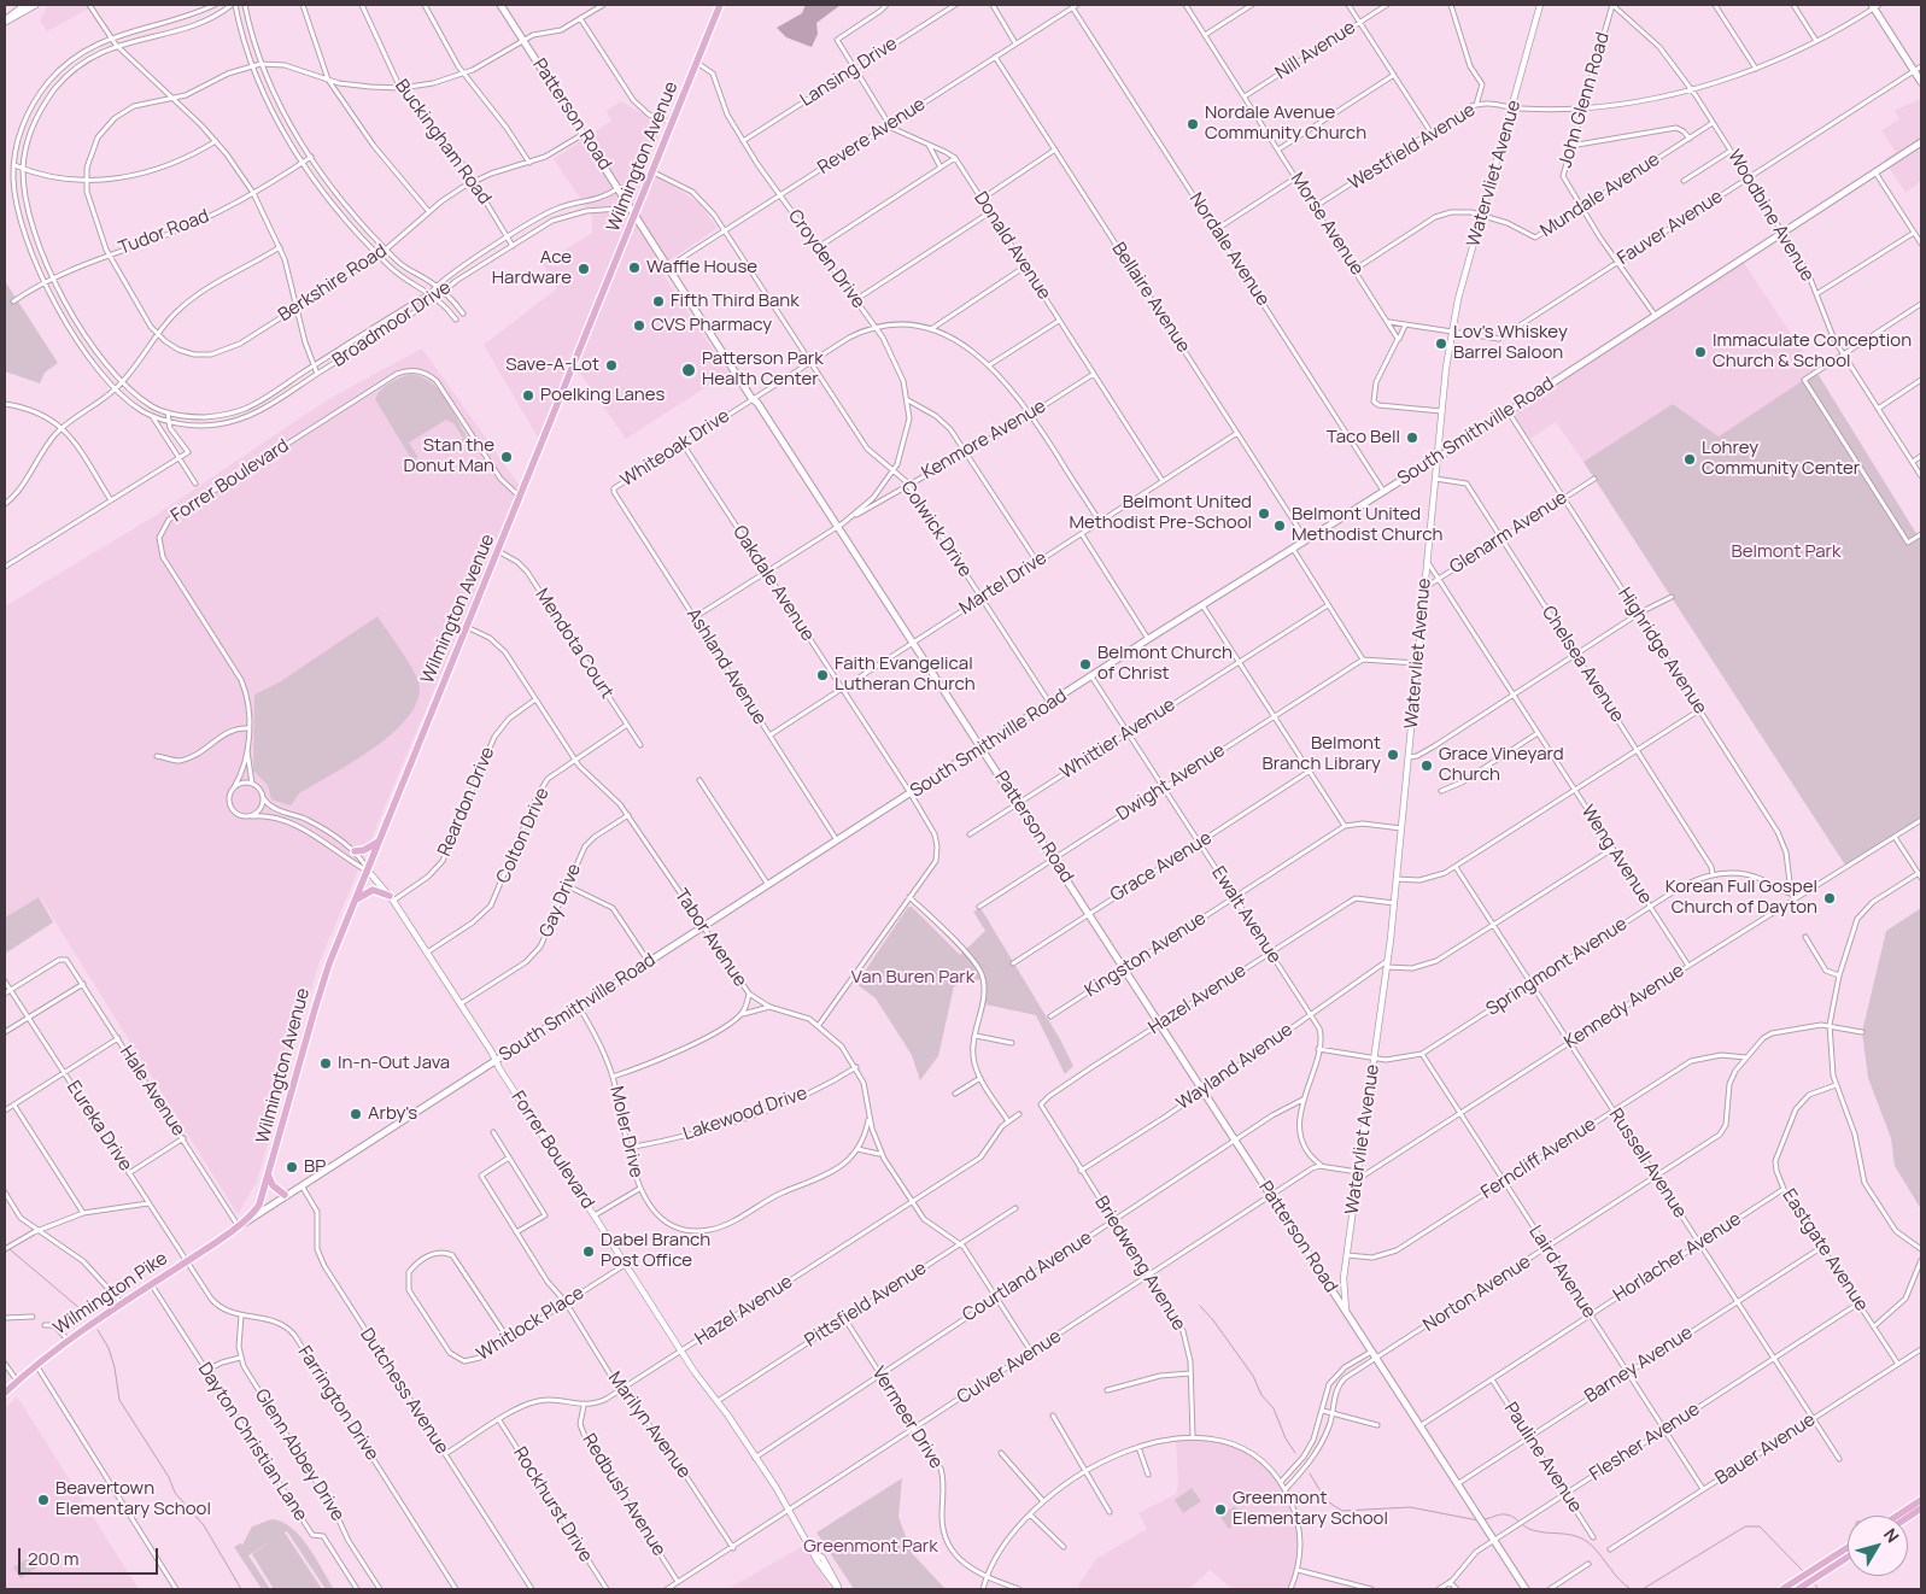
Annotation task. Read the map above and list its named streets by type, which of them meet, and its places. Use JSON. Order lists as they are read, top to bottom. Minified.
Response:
{"streets":{"main road":["Patterson Road","Wilmington Avenue","South Smithville Road","Wilmington Pike"],"street":["Nill Avenue","Lansing Drive","John Glenn Road","Revere Avenue","Buckingham Road","Westfield Avenue","Watervliet Avenue","Mundale Avenue","Woodbine Avenue","Morse Avenue","Fauver Avenue","Tudor Road","Donald Avenue","Nordale Avenue","Croyden Drive","Berkshire Road","Bellaire Avenue","Broadmoor Drive","Kenmore Avenue","Whiteoak Drive","Forrer Boulevard","Colwick Drive","Glenarm Avenue","Oakdale Avenue","Martel Drive","Mendota Court","Highridge Avenue","Chelsea Avenue","Ashland Avenue","Whittier Avenue","Dwight Avenue","Reardon Drive","Colton Drive","Weng Avenue","Grace Avenue","Gay Drive","Ewalt Avenue","Tabor Avenue","Kingston Avenue","Springmont Avenue","Hazel Avenue","Kennedy Avenue","Wayland Avenue","Hale Avenue","Lakewood Drive","Eureka Drive","Moler Drive","Ferncliff Avenue","Russell Avenue","Eastgate Avenue","Horlacher Avenue","Briedweng Avenue","Laird Avenue","Courtland Avenue","Norton Avenue","Pittsfield Avenue","Whitlock Place","Barney Avenue","Culver Avenue","Dutchess Avenue","Farrington Drive","Vermeer Drive","Marilyn Avenue","Dayton Christian Lane","Flesher Avenue","Bauer Avenue","Glenn Abbey Drive","Pauline Avenue","Redbush Avenue","Rockhurst Drive"]},"crossings":[["Nill Avenue","Morse Avenue"],["Lansing Drive","Croyden Drive"],["John Glenn Road","Westfield Avenue"],["John Glenn Road","Mundale Avenue"],["John Glenn Road","Woodbine Avenue"],["John Glenn Road","Fauver Avenue"],["John Glenn Road","South Smithville Road"],["Patterson Road","Revere Avenue"],["Patterson Road","Wilmington Avenue"],["Patterson Road","Watervliet Avenue"],["Patterson Road","Berkshire Road"],["Patterson Road","Broadmoor Drive"],["Patterson Road","South Smithville Road"],["Patterson Road","Kenmore Avenue"],["Patterson Road","Whiteoak Drive"],["Patterson Road","Martel Drive"],["Patterson Road","Whittier Avenue"],["Patterson Road","Dwight Avenue"],["Patterson Road","Grace Avenue"],["Patterson Road","Kingston Avenue"],["Patterson Road","Hazel Avenue"],["Patterson Road","Wayland Avenue"],["Patterson Road","Horlacher Avenue"],["Patterson Road","Courtland Avenue"],["Patterson Road","Norton Avenue"],["Patterson Road","Barney Avenue"],["Patterson Road","Culver Avenue"],["Patterson Road","Flesher Avenue"],["Revere Avenue","Nordale Avenue"],["Revere Avenue","Croyden Drive"],["Revere Avenue","Bellaire Avenue"],["Revere Avenue","Colwick Drive"],["Buckingham Road","Berkshire Road"],["Buckingham Road","Broadmoor Drive"],["Westfield Avenue","Watervliet Avenue"],["Westfield Avenue","Woodbine Avenue"],["Westfield Avenue","Morse Avenue"],["Wilmington Avenue","Croyden Drive"],["Wilmington Avenue","South Smithville Road"],["Wilmington Avenue","Forrer Boulevard"],["Wilmington Avenue","Colwick Drive"],["Wilmington Avenue","Mendota Court"],["Wilmington Avenue","Tabor Avenue"],["Wilmington Avenue","Hale Avenue"],["Wilmington Avenue","Wilmington Pike"],["Watervliet Avenue","Mundale Avenue"],["Watervliet Avenue","Fauver Avenue"],["Watervliet Avenue","South Smithville Road"],["Watervliet Avenue","Glenarm Avenue"],["Watervliet Avenue","Chelsea Avenue"],["Watervliet Avenue","Weng Avenue"],["Watervliet Avenue","Springmont Avenue"],["Watervliet Avenue","Hazel Avenue"],["Watervliet Avenue","Kennedy Avenue"],["Watervliet Avenue","Wayland Avenue"],["Watervliet Avenue","Ferncliff Avenue"],["Mundale Avenue","Woodbine Avenue"],["Mundale Avenue","Morse Avenue"],["Woodbine Avenue","Fauver Avenue"],["Woodbine Avenue","South Smithville Road"],["Tudor Road","Berkshire Road"],["Donald Avenue","Kenmore Avenue"],["Donald Avenue","Martel Drive"],["Nordale Avenue","South Smithville Road"],["Croyden Drive","Kenmore Avenue"],["Croyden Drive","Whiteoak Drive"],["Croyden Drive","Colwick Drive"],["Bellaire Avenue","South Smithville Road"],["Bellaire Avenue","Martel Drive"],["South Smithville Road","Forrer Boulevard"],["South Smithville Road","Colwick Drive"],["South Smithville Road","Oakdale Avenue"],["South Smithville Road","Highridge Avenue"],["South Smithville Road","Ashland Avenue"],["South Smithville Road","Ewalt Avenue"],["South Smithville Road","Tabor Avenue"],["South Smithville Road","Hale Avenue"],["South Smithville Road","Moler Drive"],["South Smithville Road","Wilmington Pike"],["South Smithville Road","Dutchess Avenue"],["Kenmore Avenue","Colwick Drive"],["Kenmore Avenue","Oakdale Avenue"],["Kenmore Avenue","Ashland Avenue"],["Whiteoak Drive","Colwick Drive"],["Whiteoak Drive","Oakdale Avenue"],["Whiteoak Drive","Ashland Avenue"],["Forrer Boulevard","Reardon Drive"],["Forrer Boulevard","Colton Drive"],["Forrer Boulevard","Gay Drive"],["Forrer Boulevard","Hazel Avenue"],["Forrer Boulevard","Courtland Avenue"],["Forrer Boulevard","Pittsfield Avenue"],["Forrer Boulevard","Whitlock Place"],["Forrer Boulevard","Culver Avenue"],["Colwick Drive","Martel Drive"],["Glenarm Avenue","Highridge Avenue"],["Glenarm Avenue","Chelsea Avenue"],["Glenarm Avenue","Weng Avenue"],["Oakdale Avenue","Martel Drive"],["Oakdale Avenue","Tabor Avenue"],["Martel Drive","Ashland Avenue"],["Mendota Court","Colton Drive"],["Highridge Avenue","Springmont Avenue"],["Highridge Avenue","Kennedy Avenue"],["Chelsea Avenue","Springmont Avenue"],["Whittier Avenue","Ewalt Avenue"],["Dwight Avenue","Ewalt Avenue"],["Reardon Drive","Tabor Avenue"],["Colton Drive","Tabor Avenue"],["Weng Avenue","Springmont Avenue"],["Weng Avenue","Kennedy Avenue"],["Grace Avenue","Ewalt Avenue"],["Gay Drive","Tabor Avenue"],["Ewalt Avenue","Kingston Avenue"],["Ewalt Avenue","Springmont Avenue"],["Ewalt Avenue","Hazel Avenue"],["Ewalt Avenue","Wayland Avenue"],["Ewalt Avenue","Courtland Avenue"],["Ewalt Avenue","Culver Avenue"],["Tabor Avenue","Hazel Avenue"],["Tabor Avenue","Lakewood Drive"],["Tabor Avenue","Courtland Avenue"],["Tabor Avenue","Pittsfield Avenue"],["Tabor Avenue","Culver Avenue"],["Springmont Avenue","Russell Avenue"],["Springmont Avenue","Laird Avenue"],["Hazel Avenue","Briedweng Avenue"],["Hazel Avenue","Marilyn Avenue"],["Hazel Avenue","Redbush Avenue"],["Kennedy Avenue","Russell Avenue"],["Kennedy Avenue","Laird Avenue"],["Wayland Avenue","Briedweng Avenue"],["Hale Avenue","Eureka Drive"],["Hale Avenue","Wilmington Pike"],["Lakewood Drive","Moler Drive"],["Eureka Drive","Wilmington Pike"],["Eureka Drive","Farrington Drive"],["Ferncliff Avenue","Russell Avenue"],["Ferncliff Avenue","Laird Avenue"],["Ferncliff Avenue","Norton Avenue"],["Russell Avenue","Horlacher Avenue"],["Russell Avenue","Norton Avenue"],["Russell Avenue","Barney Avenue"],["Russell Avenue","Flesher Avenue"],["Russell Avenue","Bauer Avenue"],["Eastgate Avenue","Horlacher Avenue"],["Eastgate Avenue","Barney Avenue"],["Eastgate Avenue","Flesher Avenue"],["Eastgate Avenue","Bauer Avenue"],["Horlacher Avenue","Laird Avenue"],["Horlacher Avenue","Pauline Avenue"],["Briedweng Avenue","Courtland Avenue"],["Briedweng Avenue","Culver Avenue"],["Laird Avenue","Norton Avenue"],["Laird Avenue","Barney Avenue"],["Laird Avenue","Flesher Avenue"],["Laird Avenue","Bauer Avenue"],["Courtland Avenue","Vermeer Drive"],["Wilmington Pike","Farrington Drive"],["Wilmington Pike","Dayton Christian Lane"],["Pittsfield Avenue","Vermeer Drive"],["Whitlock Place","Marilyn Avenue"],["Barney Avenue","Pauline Avenue"],["Culver Avenue","Vermeer Drive"],["Culver Avenue","Marilyn Avenue"],["Culver Avenue","Redbush Avenue"],["Flesher Avenue","Pauline Avenue"]],"parks":["Belmont Park","Van Buren Park","Greenmont Park"],"places":["Nordale Avenue Community Church","Waffle House","Ace Hardware","Fifth Third Bank","CVS Pharmacy","Lov's Whiskey Barrel Saloon","Immaculate Conception Church & School","Save-A-Lot","Patterson Park Health Center","Poelking Lanes","Taco Bell","Stan the Donut Man","Lohrey Community Center","Belmont United Methodist Pre-School","Belmont United Methodist Church","Belmont Church of Christ","Faith Evangelical Lutheran Church","Belmont Branch Library","Grace Vineyard Church","Korean Full Gospel Church of Dayton","In-n-Out Java","Arby's","BP","Dabel Branch Post Office","Beavertown Elementary School","Greenmont Elementary School"],"scale_bar":"200 m","north":"top right"}
